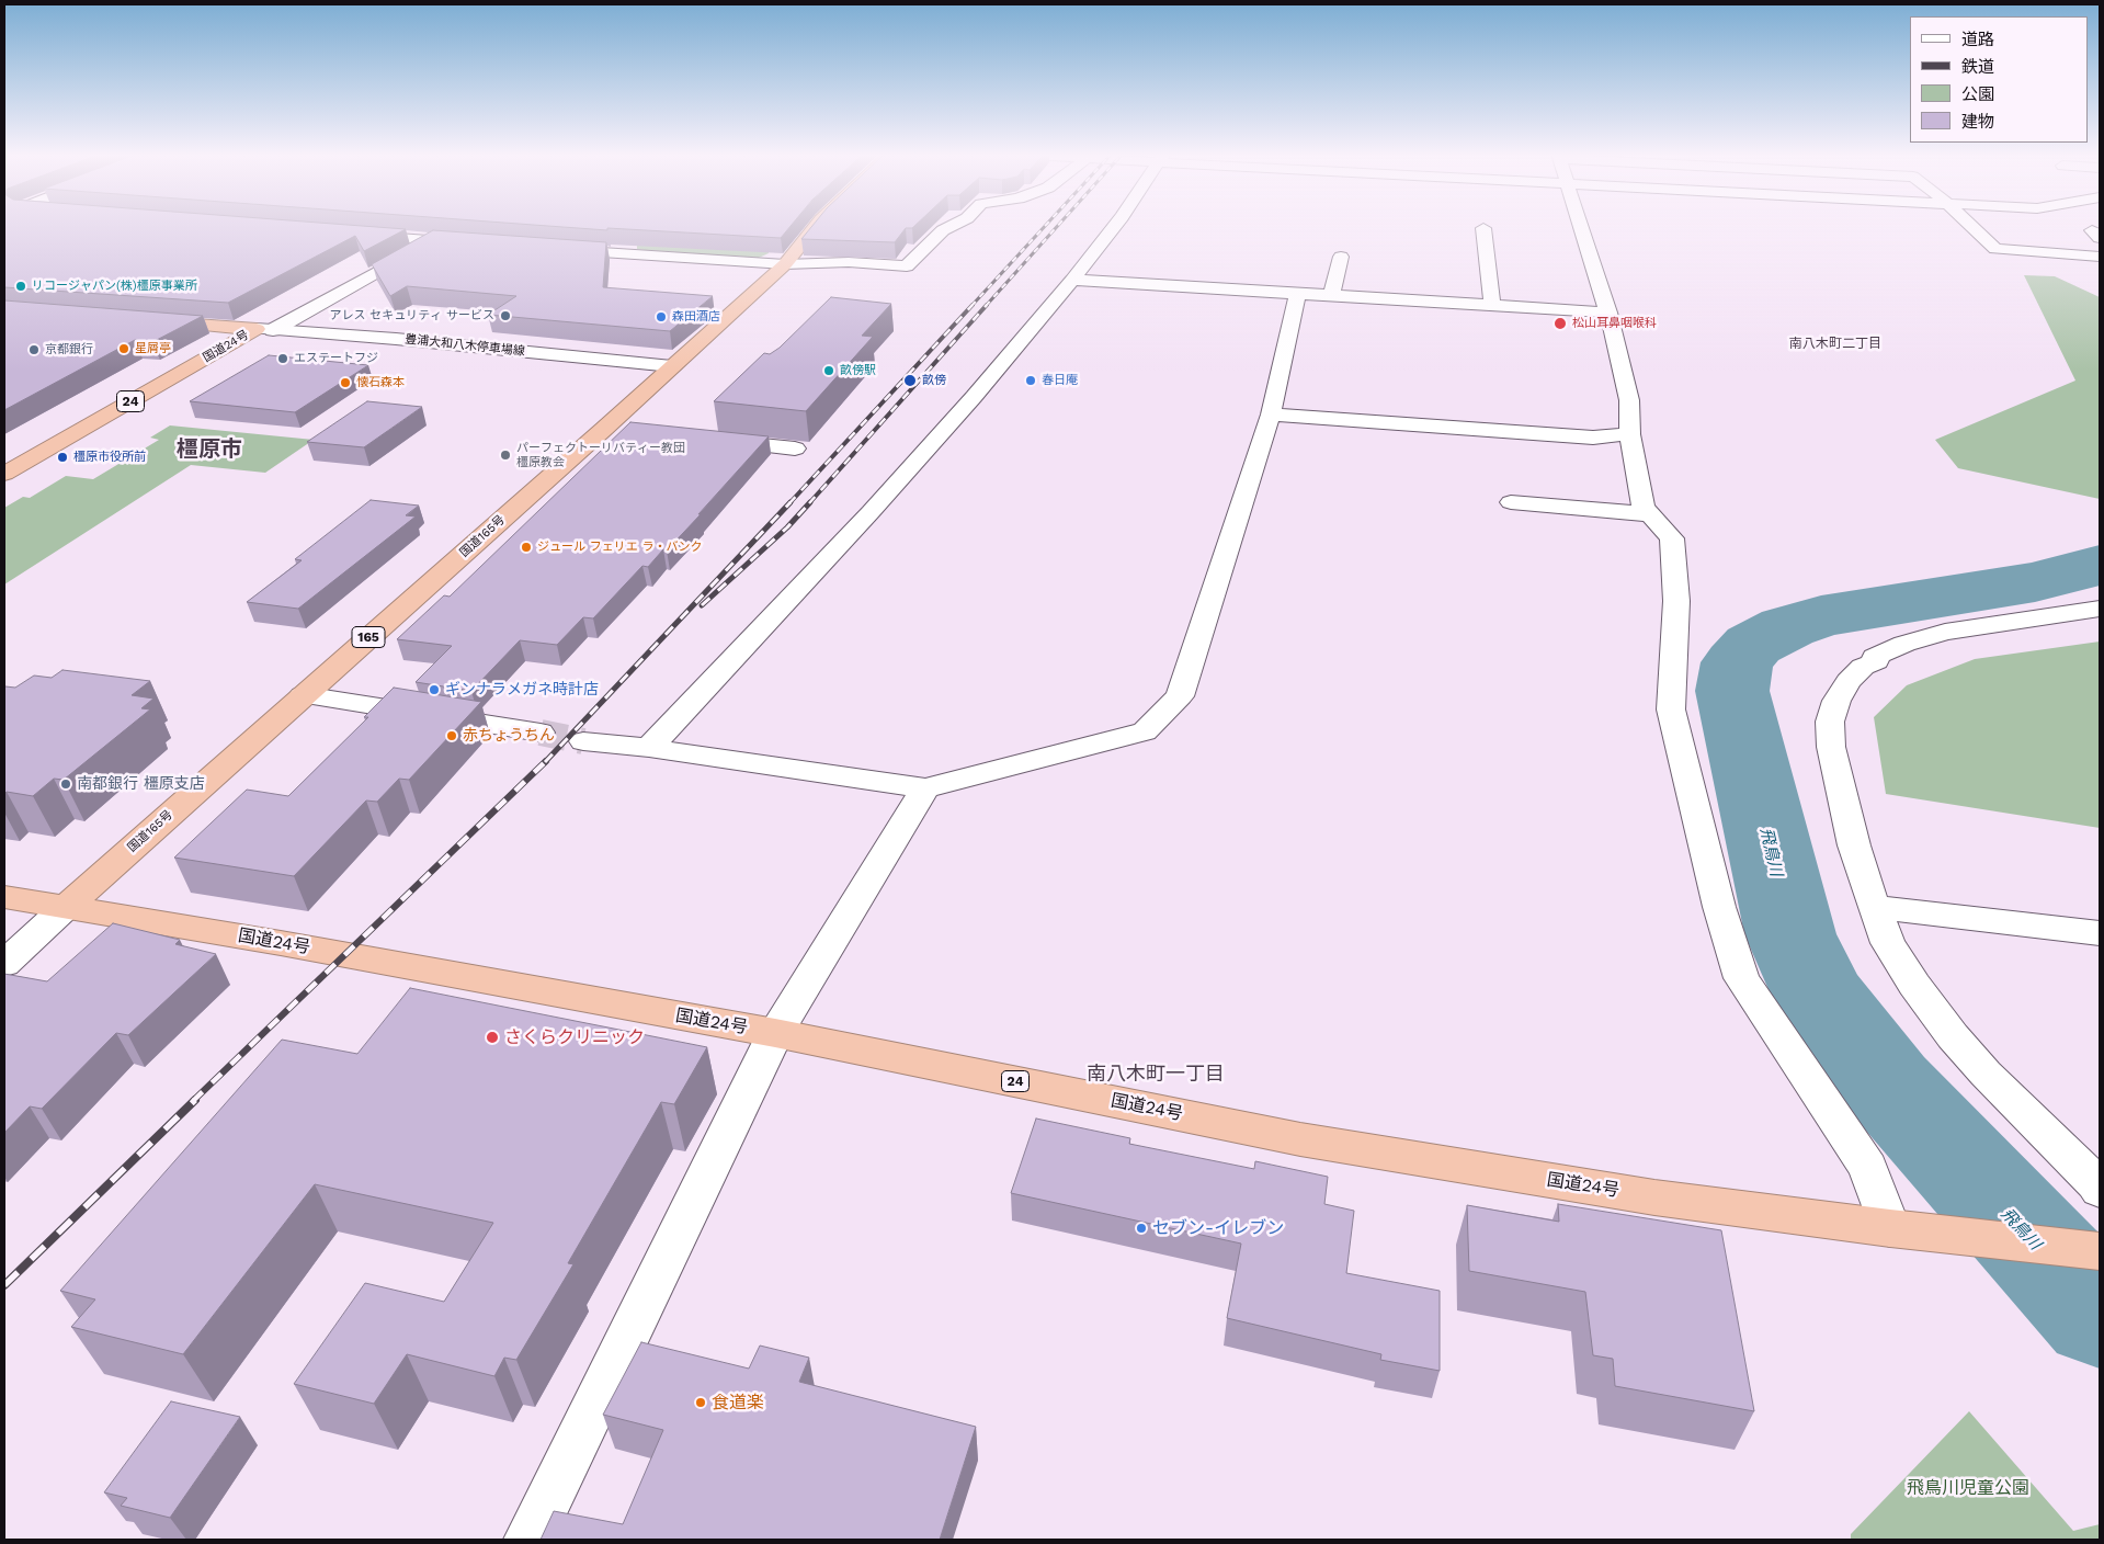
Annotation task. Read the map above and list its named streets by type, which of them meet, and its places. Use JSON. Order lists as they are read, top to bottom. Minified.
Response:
{"streets":{"highway":["国道24号","24","国道165号","165"],"street":["豊浦大和八木停車場線"]},"crossings":[["豊浦大和八木停車場線","国道24号"],["豊浦大和八木停車場線","国道165号"],["国道24号","国道165号"]],"districts":["南八木町二丁目","橿原市","南八木町一丁目"],"water":["飛鳥川"],"parks":["飛鳥川児童公園"],"places":["リコージャパン(株)橿原事業所","アレス セキュリティ サービス","森田酒店","松山耳鼻咽喉科","星屑亭","京都銀行","エステートフジ","畝傍駅","畝傍","春日庵","懐石森本","パーフェクトーリバティー教団 橿原教会","橿原市役所前","ジュール フェリエ ラ・バンク","ギンナラメガネ時計店","赤ちょうちん","南都銀行 橿原支店","さくらクリニック","セブン-イレブン","食道楽"],"legend":["道路","鉄道","公園","建物"]}
